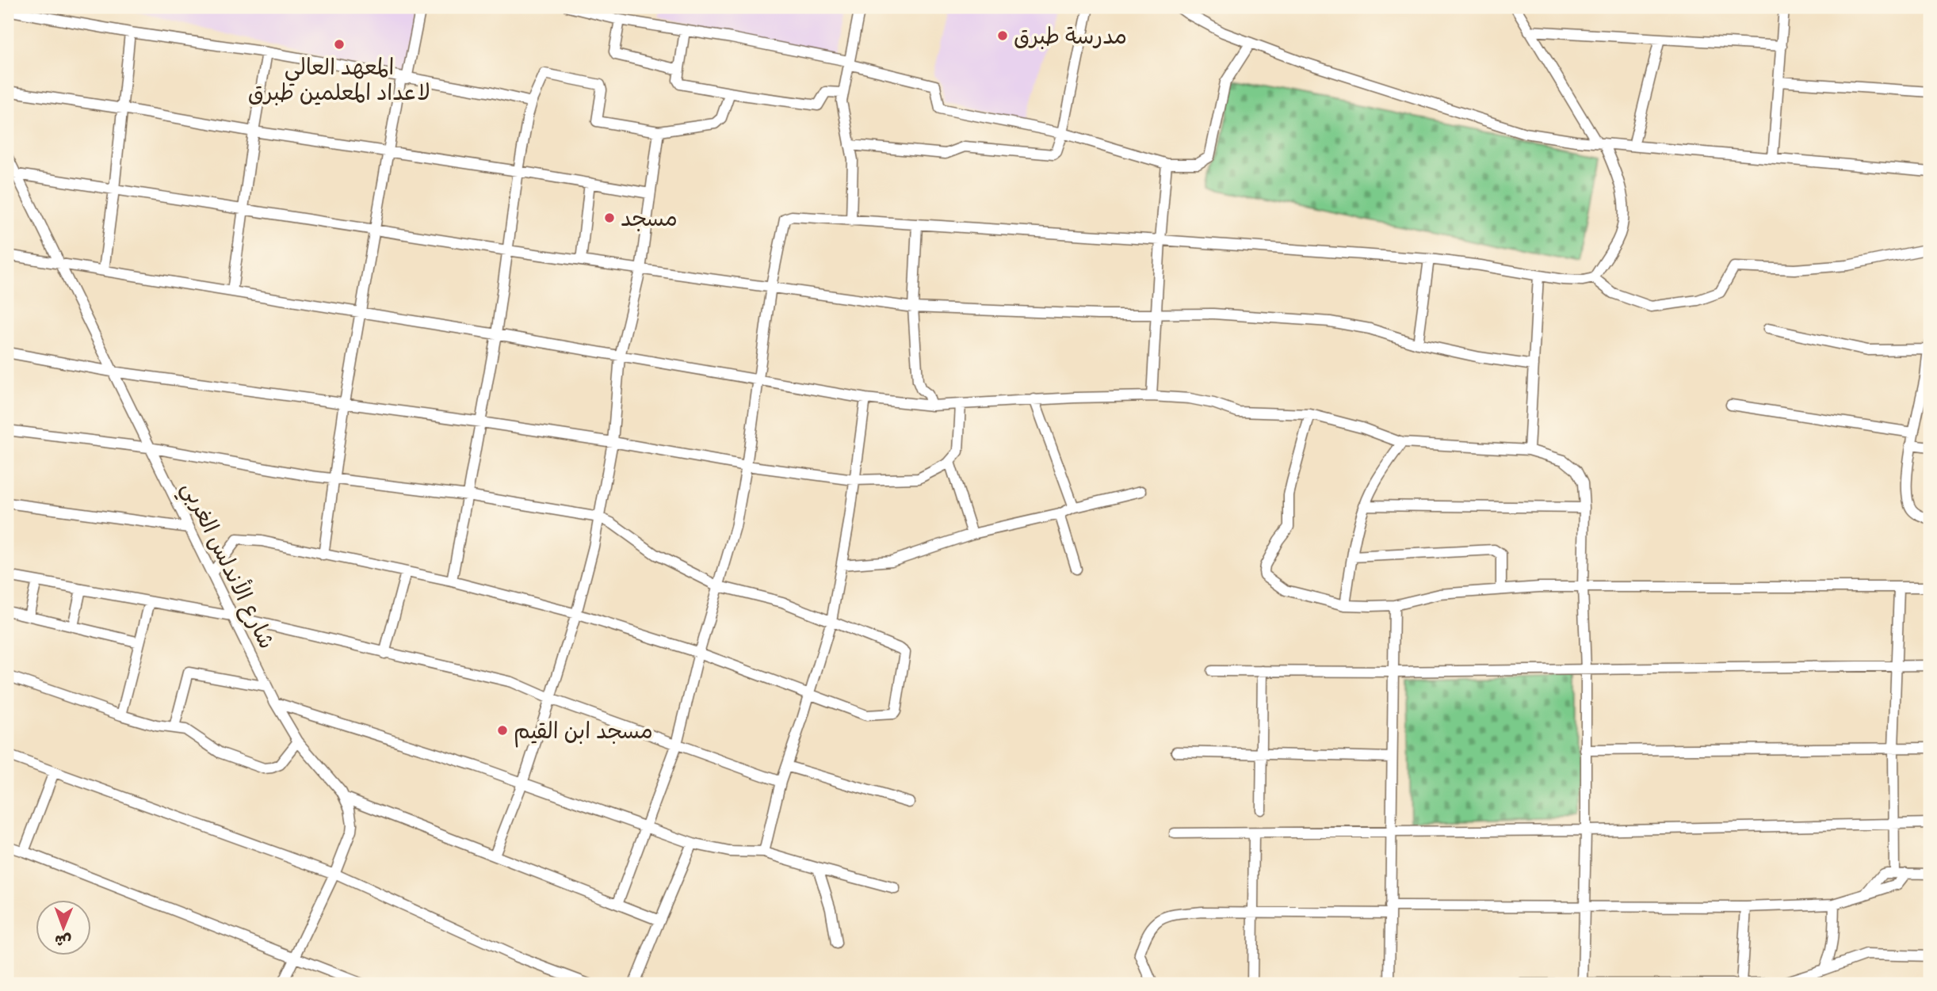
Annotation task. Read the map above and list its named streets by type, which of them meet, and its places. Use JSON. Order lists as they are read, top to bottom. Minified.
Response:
{"streets":{"street":["شارع الأندلس الغربي"]},"places":["مدرسة طبرق","المعهد العالي لاعداد المعلمين طبرق","مسجد","مسجد ابن القيم"],"north":"bottom"}
